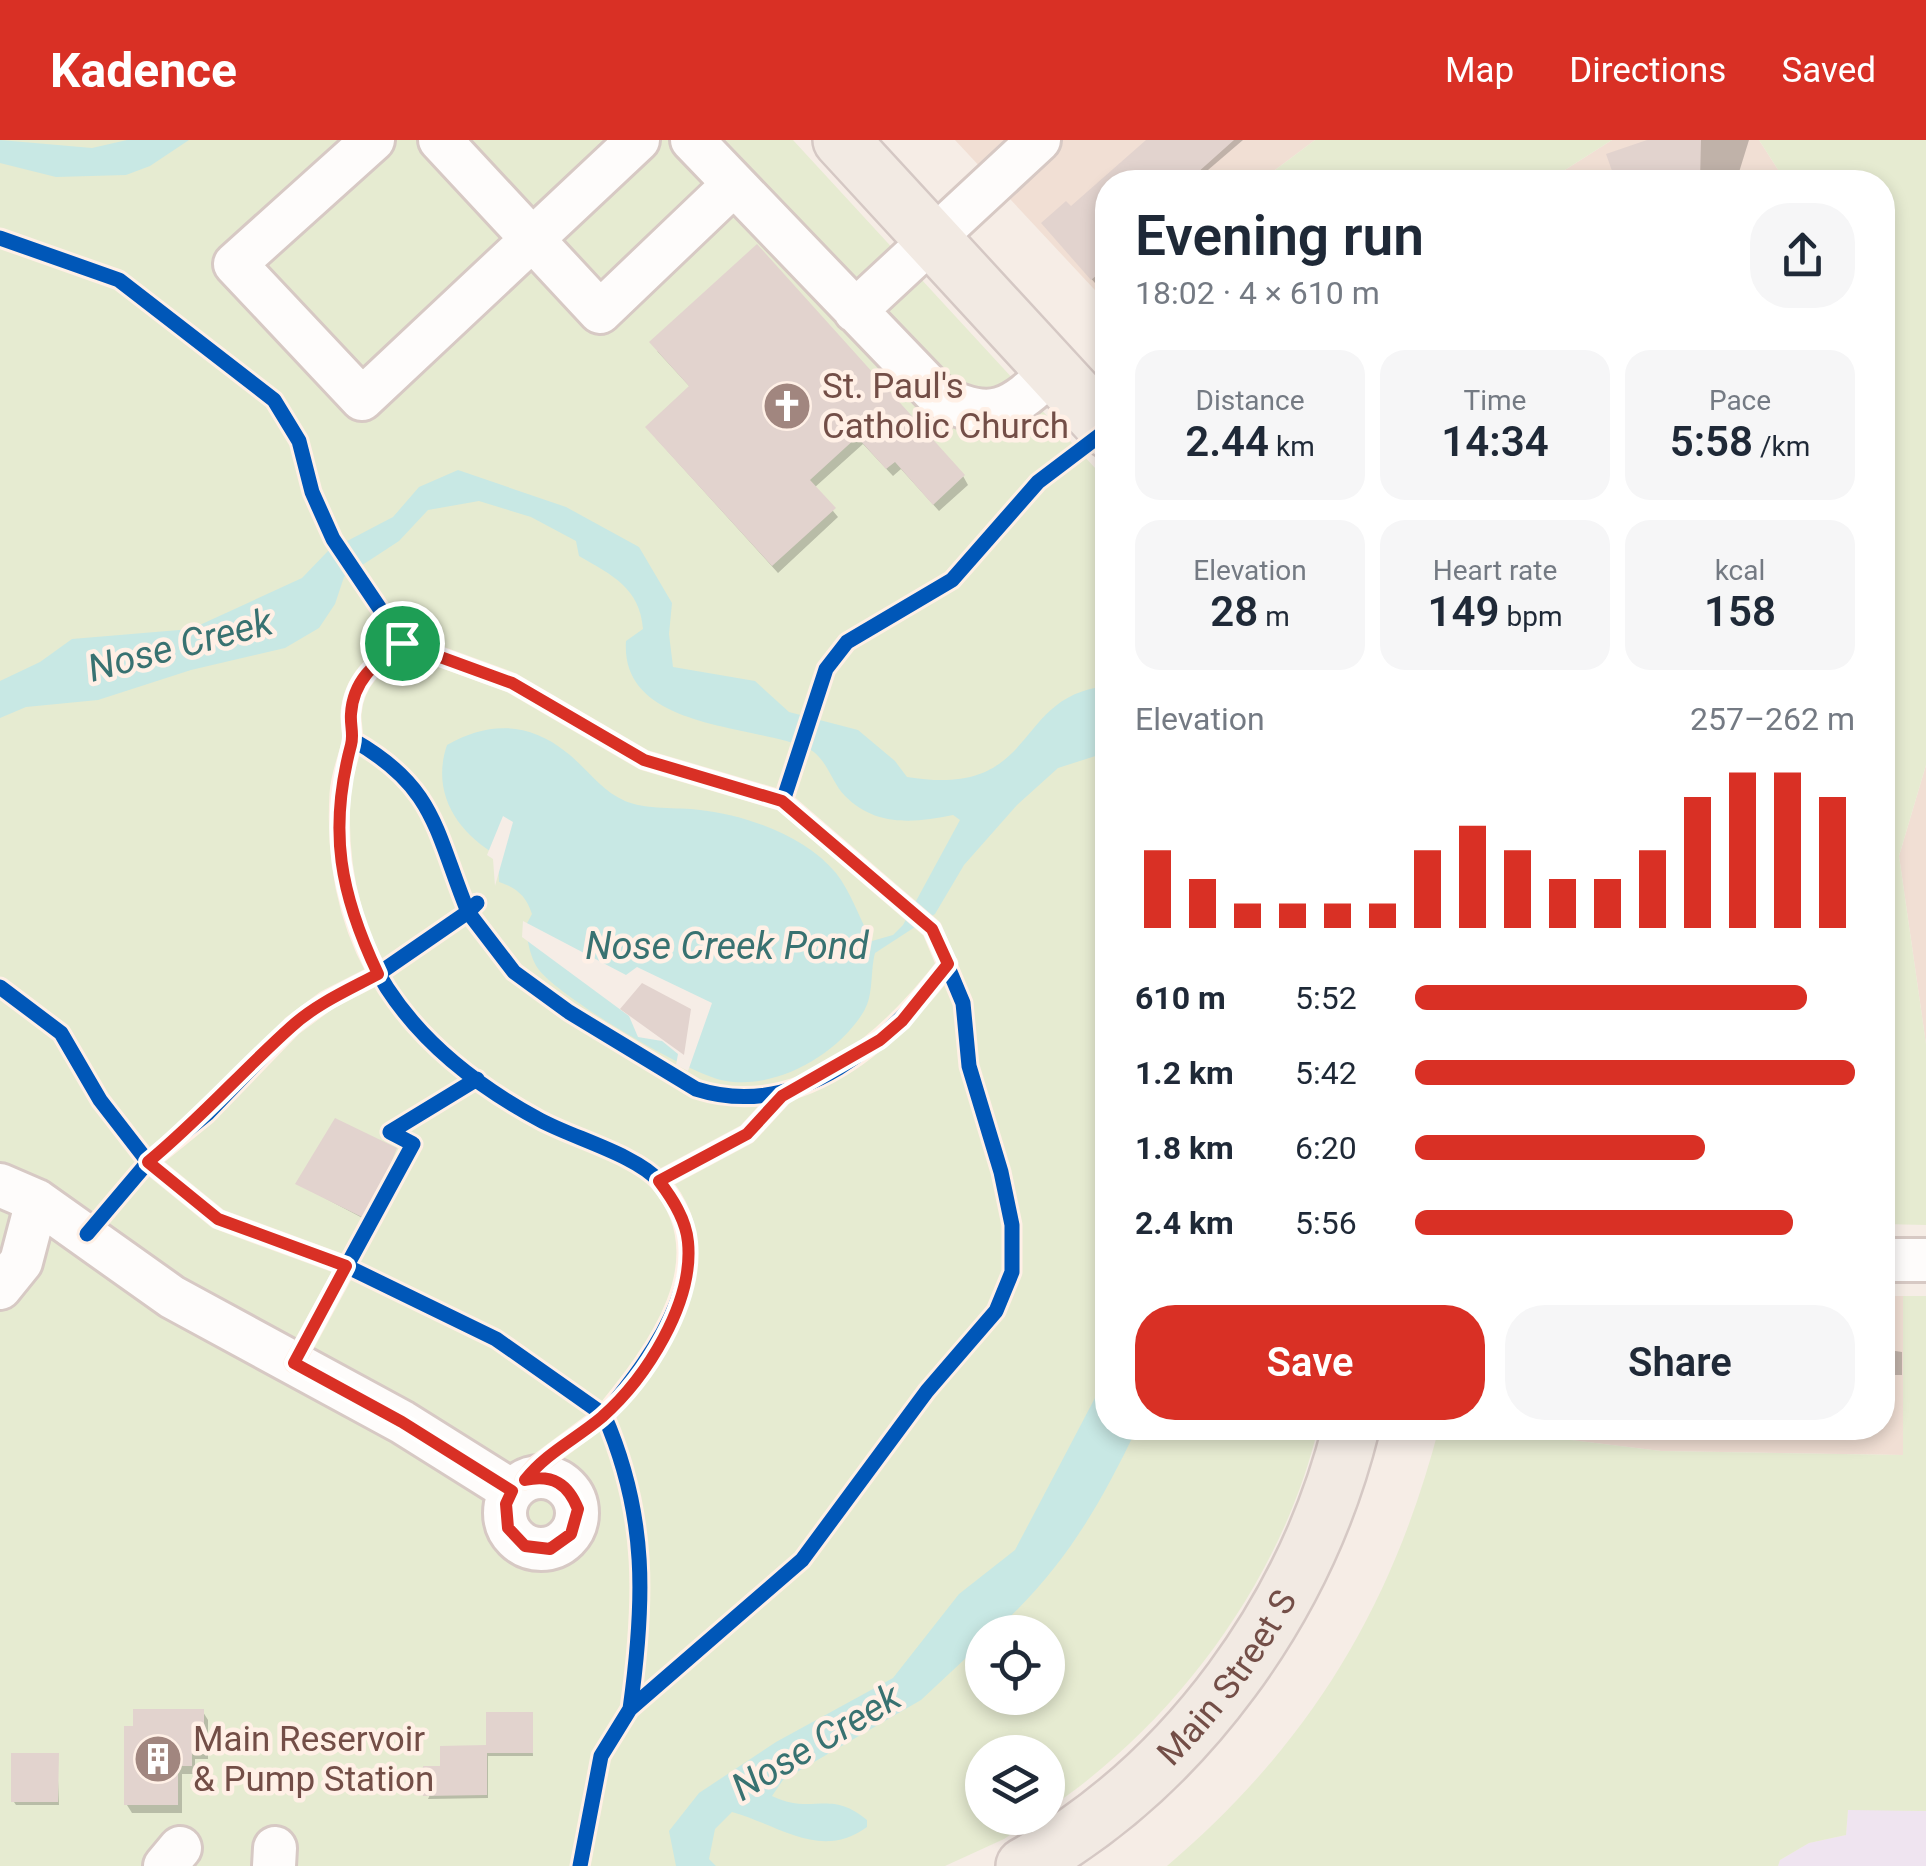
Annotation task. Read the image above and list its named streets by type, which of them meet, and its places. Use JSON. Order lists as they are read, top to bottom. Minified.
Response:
{"streets":{"main road":["Main Street S"]},"water":["Nose Creek","Nose Creek Pond"],"places":{"church":["St. Paul's Catholic Church"],"building":["Main Reservoir & Pump Station"]},"page":{"header":"Kadence","nav":["Map","Directions","Saved"],"heading":["Evening run","18:02 · 4 × 610 m"],"stats":[["Distance","2.44 km"],["Time","14:34"],["Pace","5:58 /km"],["Elevation","28 m"],["Heart rate","149 bpm"],["kcal","158"]],"chart":["Elevation","257–262 m"],"list":[{"name":"610 m","note":"5:52"},{"name":"1.2 km","note":"5:42"},{"name":"1.8 km","note":"6:20"},{"name":"2.4 km","note":"5:56"}],"buttons":["Save","Share"]}}
